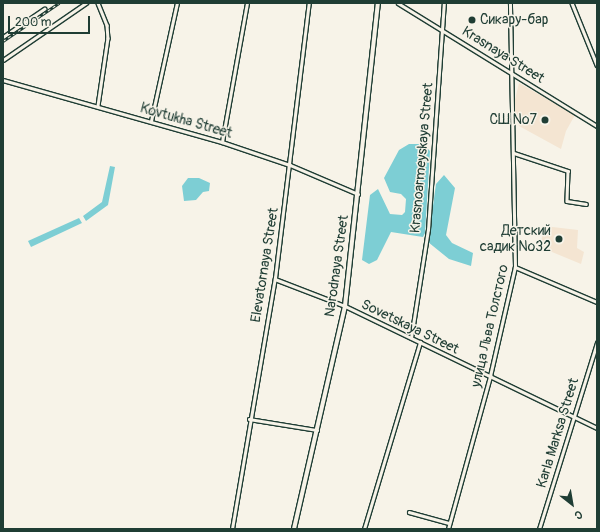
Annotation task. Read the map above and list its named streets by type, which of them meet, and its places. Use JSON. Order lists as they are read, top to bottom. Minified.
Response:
{"streets":{"main road":["Narodnaya Street"],"street":["Krasnaya Street","Kovtukha Street","Krasnoarmeyskaya Street","Elevatornaya Street","улица Льва Толстого","Sovetskaya Street","Karla Marksa Street"]},"crossings":[["Krasnaya Street","Krasnoarmeyskaya Street"],["Krasnaya Street","улица Льва Толстого"],["Kovtukha Street","Elevatornaya Street"],["Kovtukha Street","Narodnaya Street"],["Krasnoarmeyskaya Street","Sovetskaya Street"],["Elevatornaya Street","Sovetskaya Street"],["Narodnaya Street","Sovetskaya Street"],["улица Льва Толстого","Sovetskaya Street"],["Sovetskaya Street","Karla Marksa Street"]],"places":["Сикару-бар","СШ №7","Детский садик №32"],"scale_bar":"200 m","north":"bottom right"}
